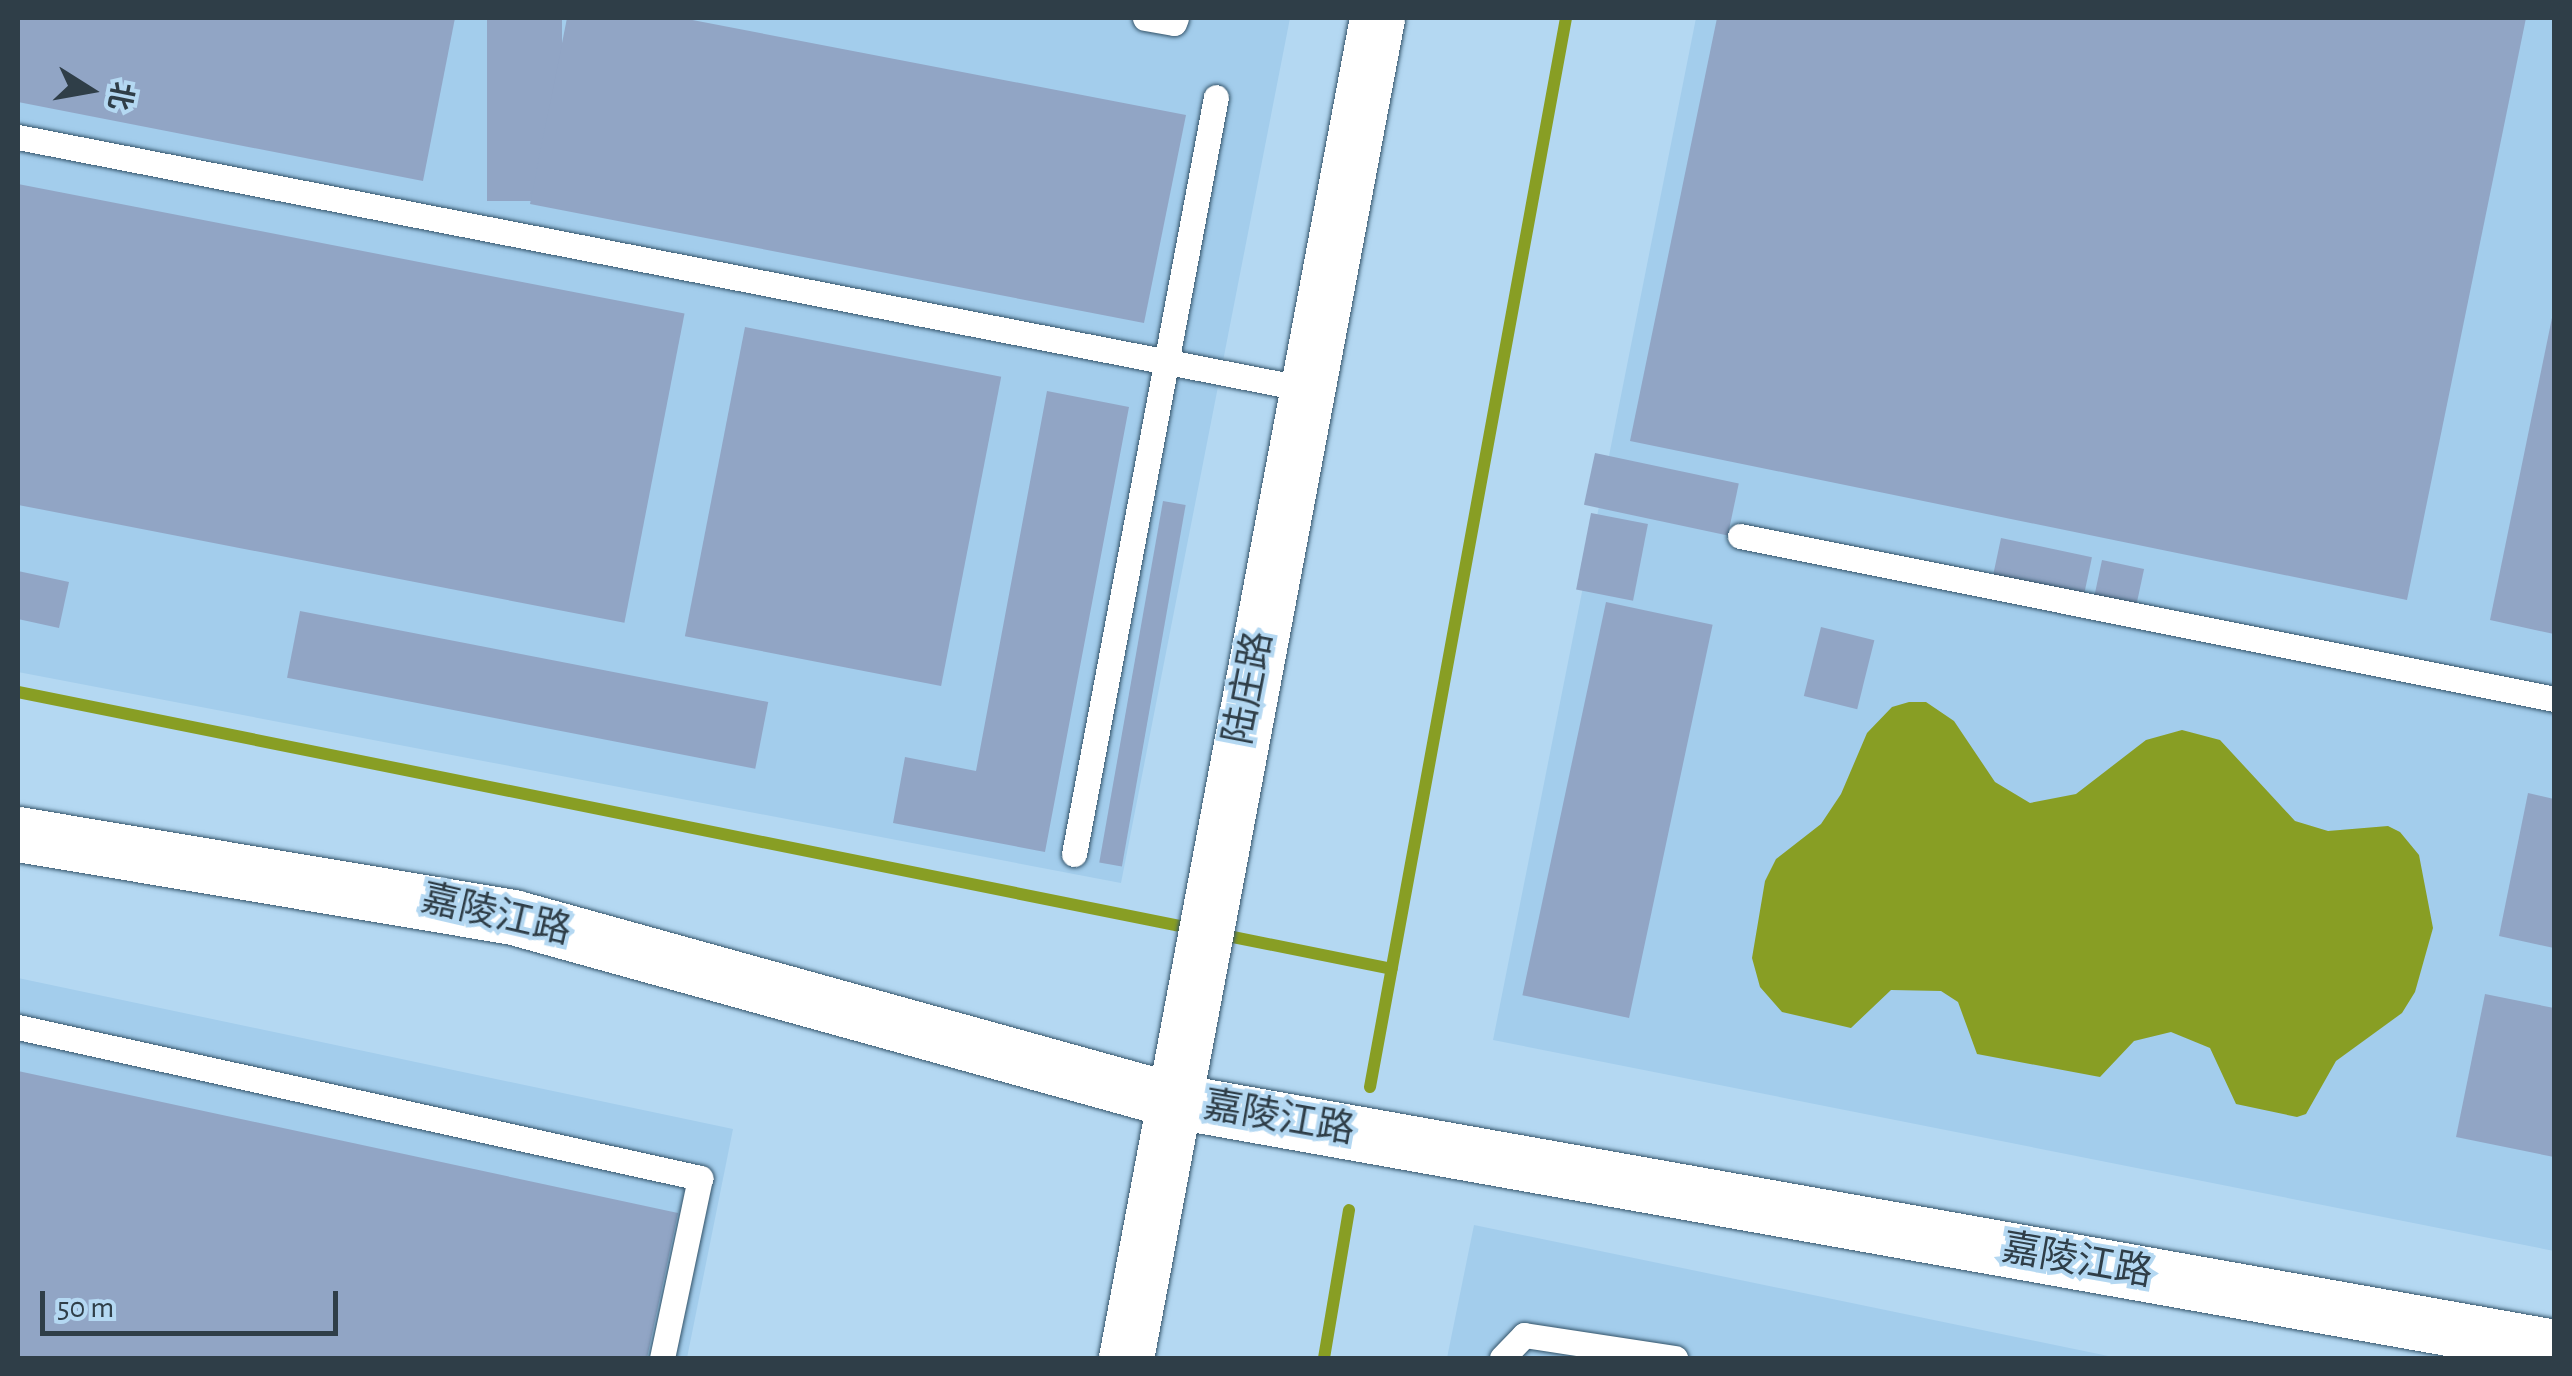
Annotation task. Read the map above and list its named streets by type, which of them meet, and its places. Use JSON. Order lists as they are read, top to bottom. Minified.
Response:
{"streets":{"street":["陆庄路","嘉陵江路"]},"crossings":[["陆庄路","嘉陵江路"]],"scale_bar":"50 m","north":"right"}
